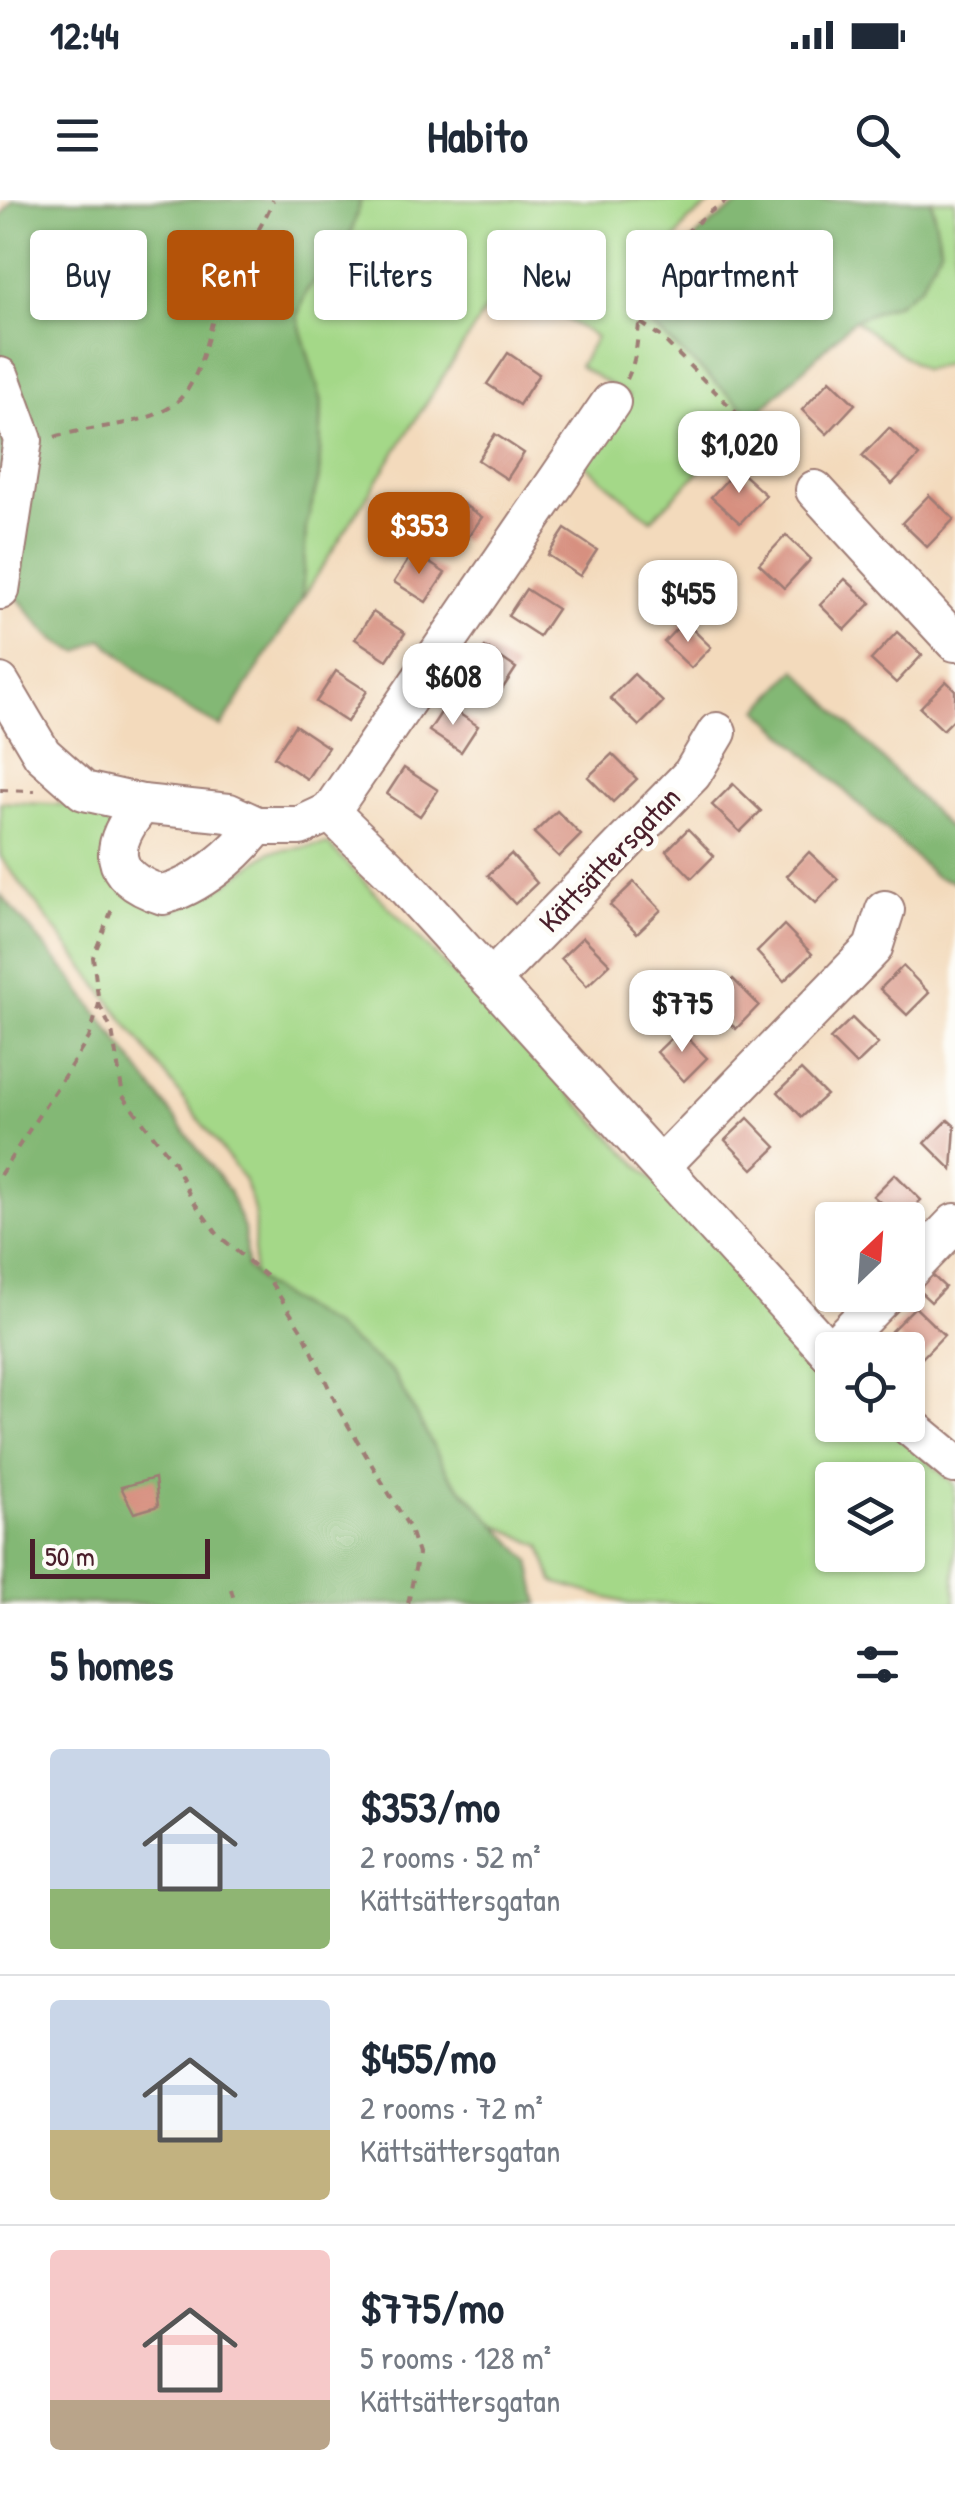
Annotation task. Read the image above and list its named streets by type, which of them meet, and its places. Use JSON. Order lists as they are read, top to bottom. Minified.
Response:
{"streets":{"street":["Kättsättersgatan"]},"scale_bar":"50 m","north":"top right","page":{"status":"12:44","header":"Habito","chip":["Buy","Rent","Filters","New","Apartment"],"price":["$1,020","$353","$455","$608","$775"],"scale":"50 m","heading":"5 homes","list":[{"name":"$353/mo","note":"2 rooms · 52 m² · Kättsättersgatan"},{"name":"$455/mo","note":"2 rooms · 72 m² · Kättsättersgatan"},{"name":"$775/mo","note":"5 rooms · 128 m² · Kättsättersgatan"}]}}
